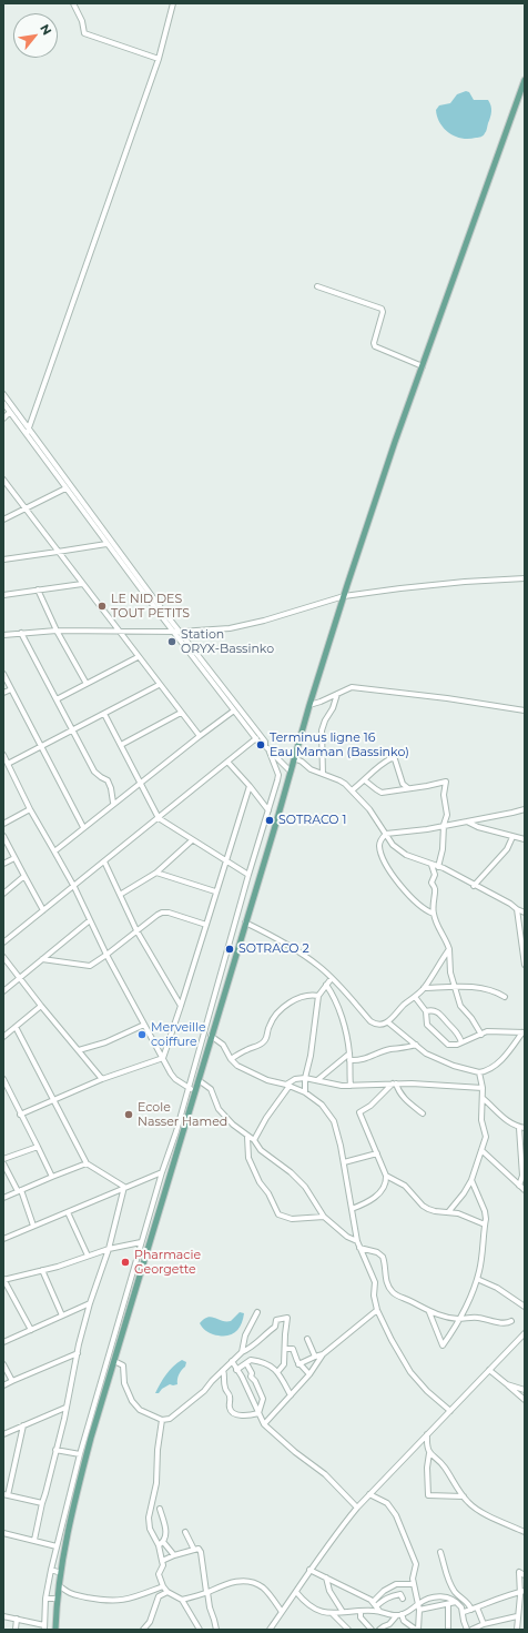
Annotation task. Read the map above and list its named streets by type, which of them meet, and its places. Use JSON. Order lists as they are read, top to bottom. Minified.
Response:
{"places":["LE NID DES TOUT PETITS","Station ORYX-Bassinko","Terminus ligne 16 Eau Maman (Bassinko)","SOTRACO 1","SOTRACO 2","Merveille coiffure","Ecole Nasser Hamed","Pharmacie Georgette"],"north":"top right"}
